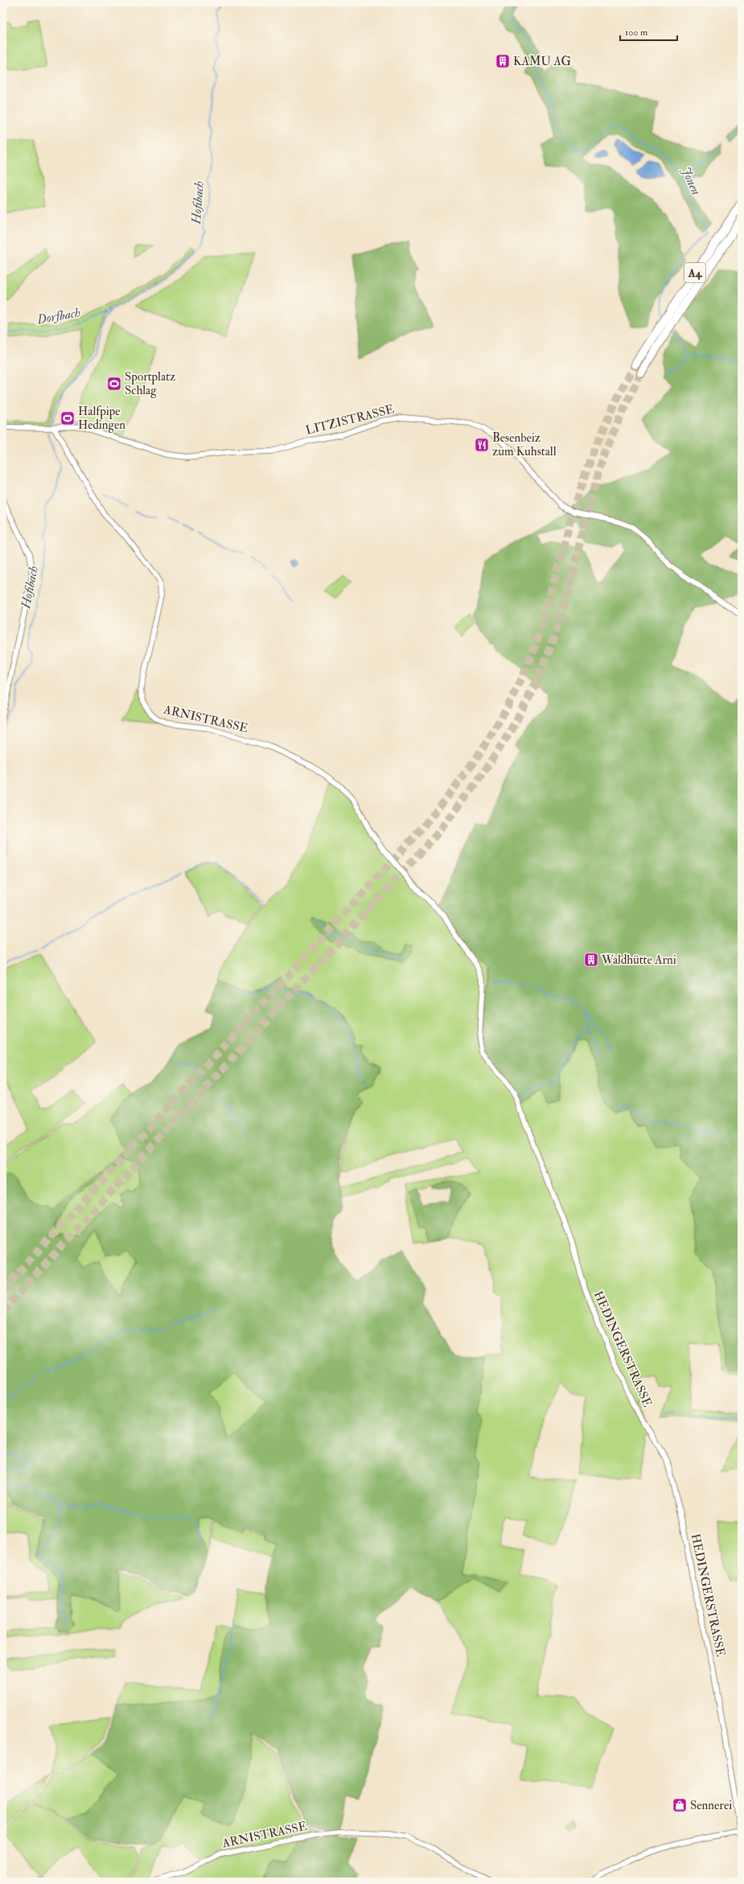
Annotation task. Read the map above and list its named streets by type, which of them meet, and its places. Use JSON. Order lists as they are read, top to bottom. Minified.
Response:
{"streets":{"highway":["A4"],"street":["LITZISTRASSE","ARNISTRASSE","HEDINGERSTRASSE"]},"crossings":[["LITZISTRASSE","ARNISTRASSE"],["ARNISTRASSE","HEDINGERSTRASSE"]],"water":["Jonen","Hofibach","Dorfbach"],"places":{"building":["KAMU AG","Waldhütte Arni"],"sports":["Sportplatz Schlag","Halfpipe Hedingen"],"restaurant":["Besenbeiz zum Kuhstall"],"shop":["Sennerei"]},"scale_bar":"100 m"}
